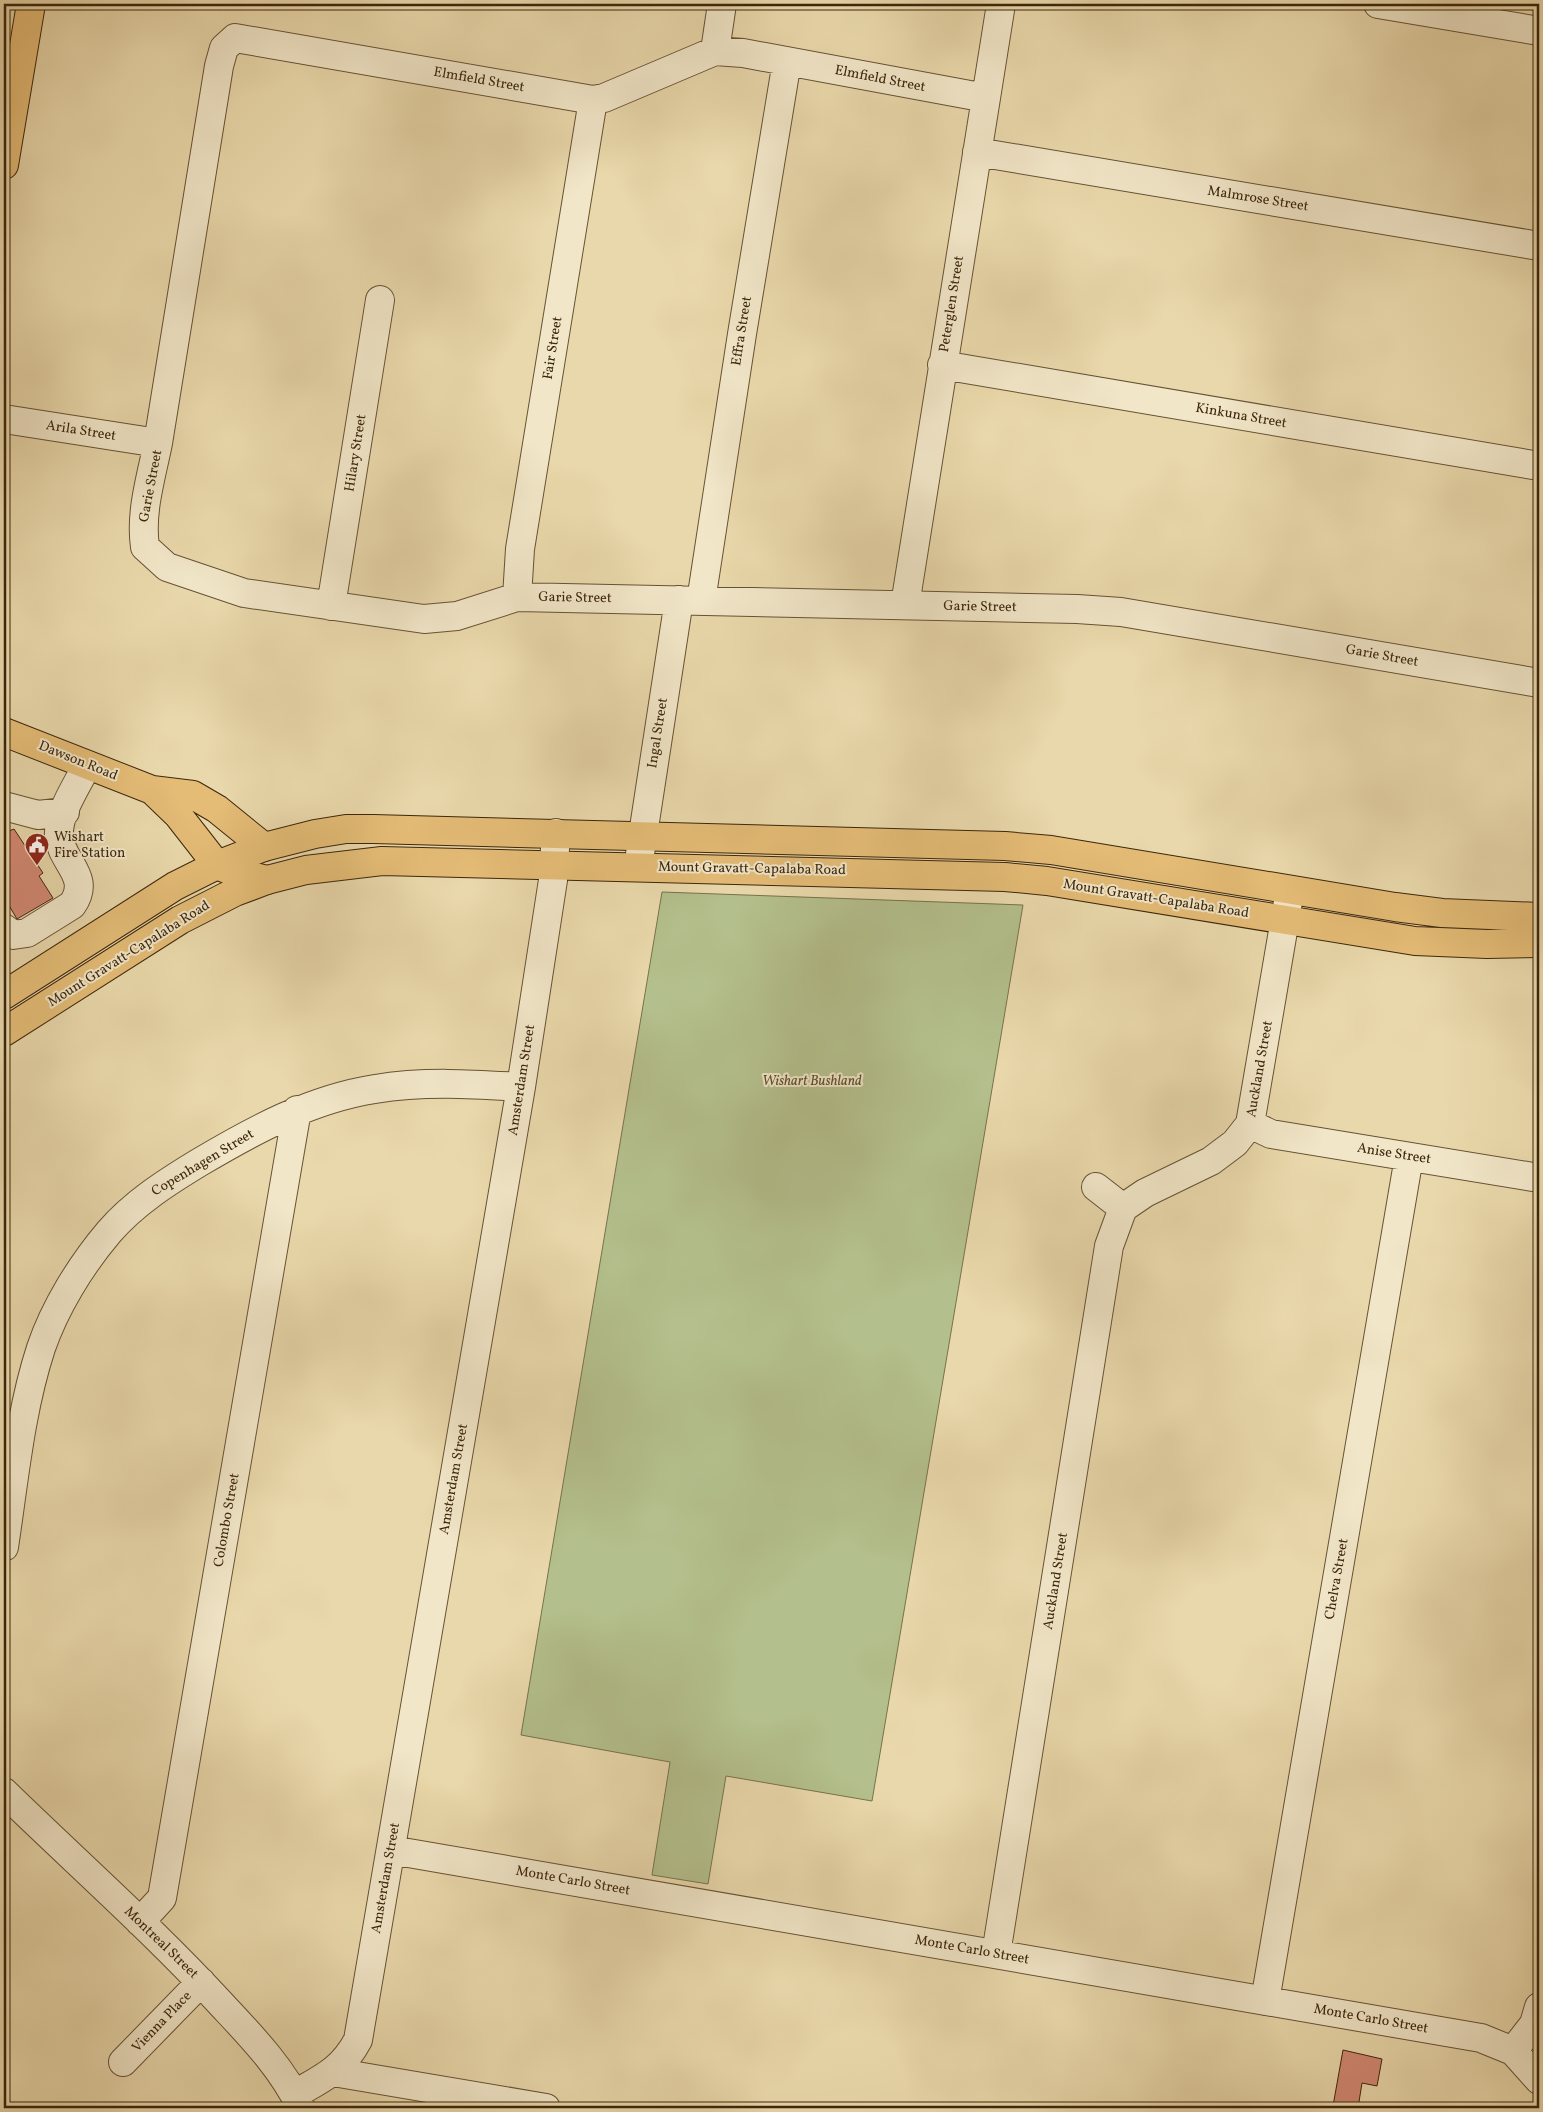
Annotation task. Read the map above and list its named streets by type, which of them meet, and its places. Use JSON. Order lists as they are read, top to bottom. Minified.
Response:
{"streets":{"main road":["Dawson Road","Mount Gravatt-Capalaba Road"],"street":["Elmfield Street","Malmrose Street","Peterglen Street","Effra Street","Fair Street","Kinkuna Street","Arila Street","Hilary Street","Garie Street","Ingal Street","Auckland Street","Amsterdam Street","Anise Street","Copenhagen Street","Colombo Street","Chelva Street","Monte Carlo Street","Montreal Street","Vienna Place"]},"crossings":[["Elmfield Street","Peterglen Street"],["Elmfield Street","Effra Street"],["Elmfield Street","Fair Street"],["Elmfield Street","Garie Street"],["Malmrose Street","Peterglen Street"],["Peterglen Street","Kinkuna Street"],["Peterglen Street","Garie Street"],["Effra Street","Garie Street"],["Effra Street","Ingal Street"],["Fair Street","Garie Street"],["Arila Street","Garie Street"],["Hilary Street","Garie Street"],["Garie Street","Ingal Street"],["Ingal Street","Mount Gravatt-Capalaba Road"],["Mount Gravatt-Capalaba Road","Auckland Street"],["Mount Gravatt-Capalaba Road","Amsterdam Street"],["Auckland Street","Anise Street"],["Auckland Street","Monte Carlo Street"],["Amsterdam Street","Copenhagen Street"],["Amsterdam Street","Monte Carlo Street"],["Amsterdam Street","Montreal Street"],["Anise Street","Chelva Street"],["Copenhagen Street","Colombo Street"],["Colombo Street","Montreal Street"],["Chelva Street","Monte Carlo Street"],["Montreal Street","Vienna Place"]],"parks":["Wishart Bushland"],"places":{"public building":["Wishart Fire Station"]}}
